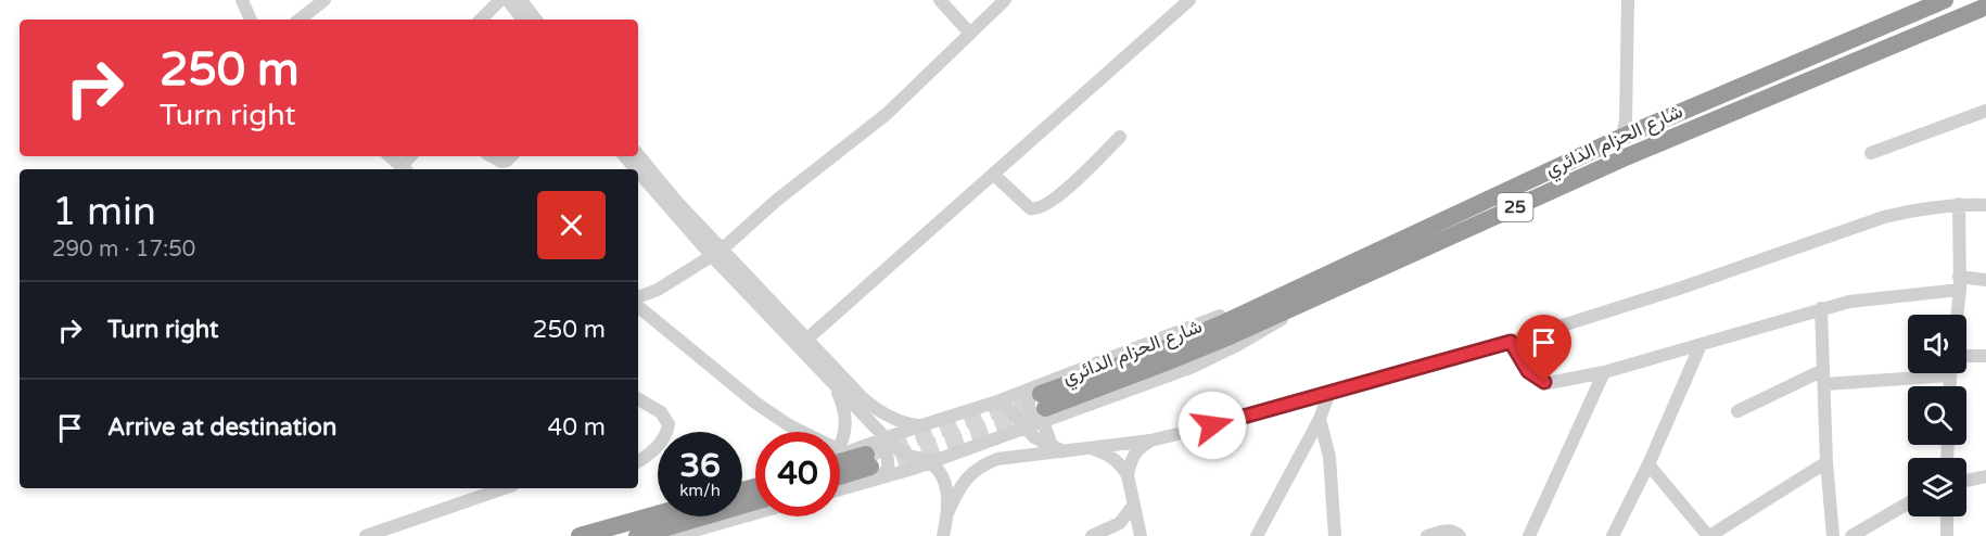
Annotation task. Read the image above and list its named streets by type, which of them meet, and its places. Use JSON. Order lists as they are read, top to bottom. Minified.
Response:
{"streets":{"highway":["شارع الحزام الدائري","25"]},"page":{"turn":["250 m","Turn right"],"heading":["1 min","290 m · 17:50"],"list":[{"name":"Turn right","value":"250 m"},{"name":"Arrive at destination","value":"40 m"}],"speed":"36 km/h","limit":"40"}}
